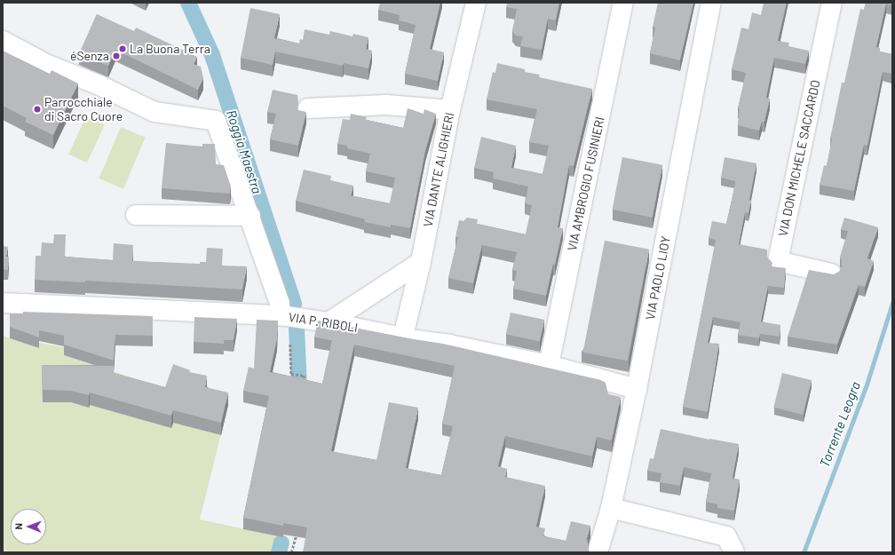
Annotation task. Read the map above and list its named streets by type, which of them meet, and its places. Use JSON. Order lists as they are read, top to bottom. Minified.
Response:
{"streets":{"street":["VIA DON MICHELE SACCARDO","VIA DANTE ALIGHIERI","VIA AMBROGIO FUSINIERI","VIA PAOLO LIOY","VIA P. RIBOLI"]},"crossings":[["VIA DANTE ALIGHIERI","VIA P. RIBOLI"],["VIA AMBROGIO FUSINIERI","VIA P. RIBOLI"],["VIA PAOLO LIOY","VIA P. RIBOLI"]],"water":["Roggia Maestra","Torrente Leogra"],"places":["La Buona Terra","éSenza","Parrocchiale di Sacro Cuore"],"north":"left"}
